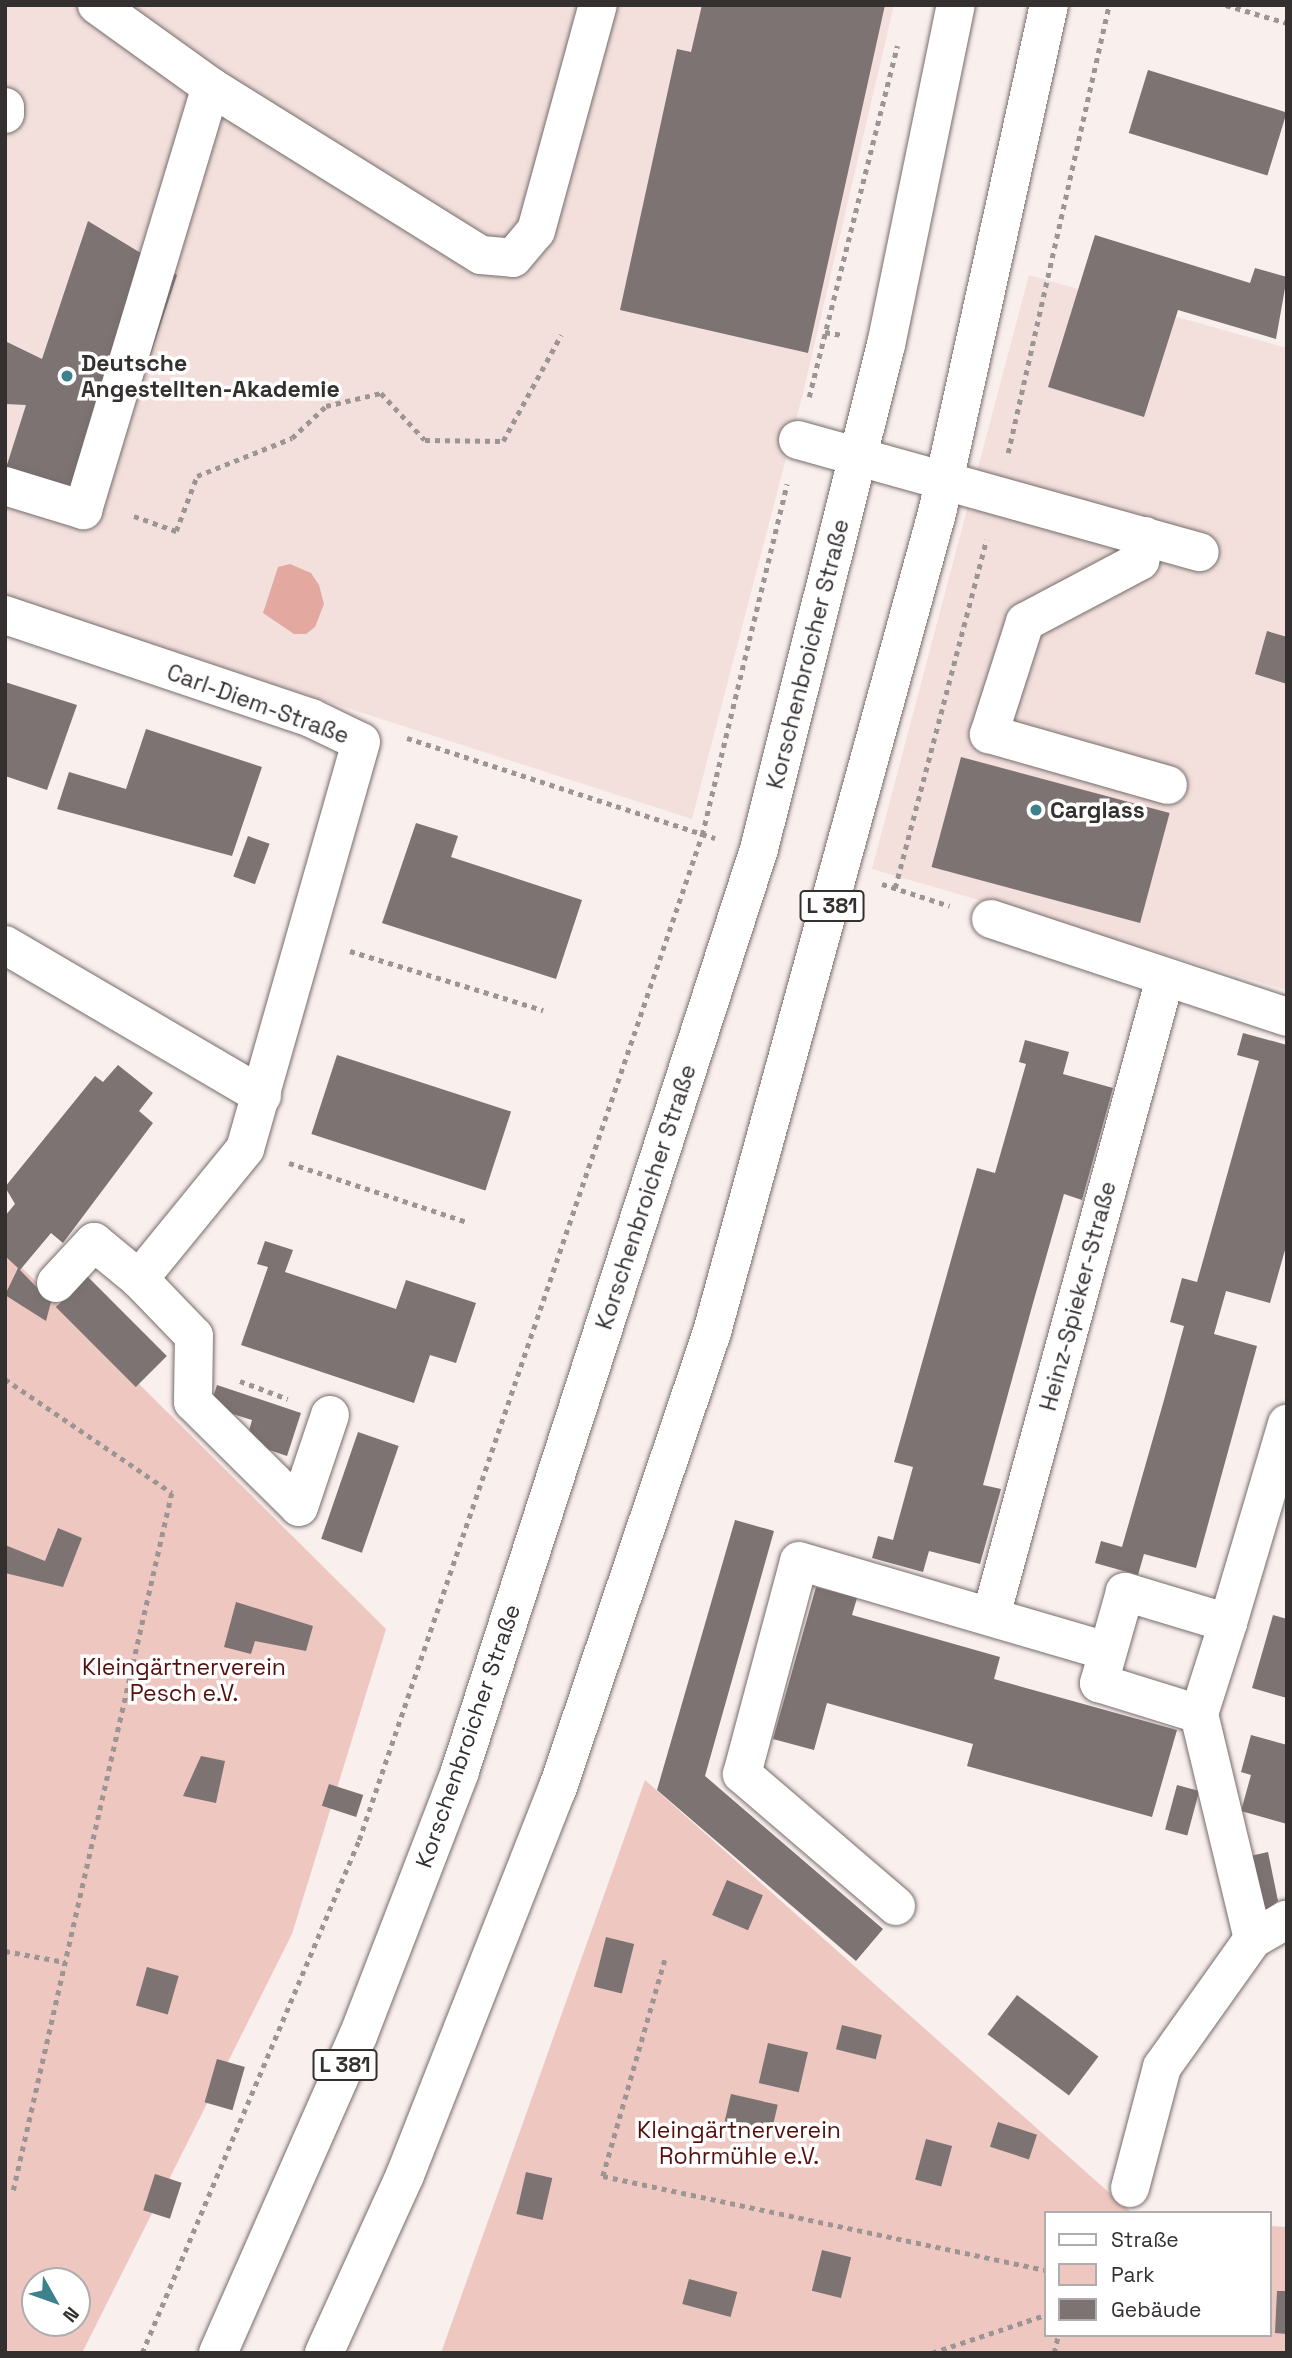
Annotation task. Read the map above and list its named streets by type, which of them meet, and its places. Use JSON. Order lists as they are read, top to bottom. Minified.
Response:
{"streets":{"main road":["Korschenbroicher Straße","Carl-Diem-Straße","L 381","Heinz-Spieker-Straße"]},"parks":["Kleingärtnerverein Pesch e.V.","Kleingärtnerverein Rohrmühle e.V."],"places":["Deutsche Angestellten-Akademie","Carglass"],"legend":["Straße","Park","Gebäude"],"north":"bottom right"}
